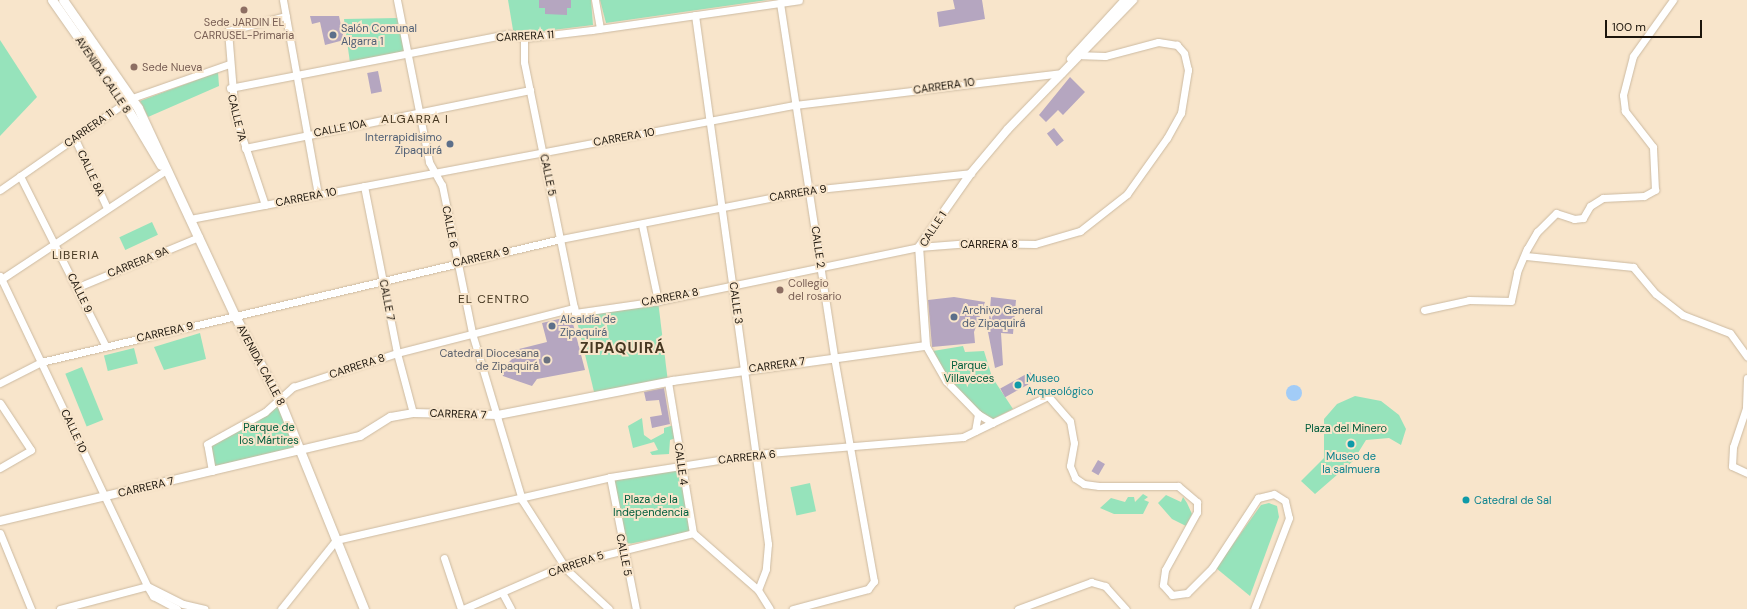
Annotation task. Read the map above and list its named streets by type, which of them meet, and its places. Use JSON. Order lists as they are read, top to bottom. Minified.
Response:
{"streets":{"main road":["AVENIDA CALLE 8"],"street":["CARRERA 11","CARRERA 10","CALLE 7A","CALLE 10A","CALLE 8A","CALLE 5","CARRERA 9","CALLE 6","CALLE 1","CARRERA 8","CALLE 2","CARRERA 9A","CALLE 9","CALLE 7","CALLE 3","CARRERA 7","CALLE 10","CARRERA 6","CALLE 4","CARRERA 5"]},"crossings":[["CARRERA 11","AVENIDA CALLE 8"],["CARRERA 11","CALLE 7A"],["CARRERA 11","CALLE 8A"],["CARRERA 11","CALLE 5"],["CARRERA 11","CALLE 6"],["CARRERA 11","CALLE 2"],["CARRERA 11","CALLE 9"],["CARRERA 11","CALLE 3"],["AVENIDA CALLE 8","CARRERA 10"],["AVENIDA CALLE 8","CARRERA 9"],["AVENIDA CALLE 8","CARRERA 8"],["AVENIDA CALLE 8","CARRERA 9A"],["AVENIDA CALLE 8","CARRERA 7"],["CARRERA 10","CALLE 7A"],["CARRERA 10","CALLE 5"],["CARRERA 10","CALLE 6"],["CARRERA 10","CALLE 1"],["CARRERA 10","CALLE 2"],["CARRERA 10","CALLE 7"],["CARRERA 10","CALLE 3"],["CALLE 7A","CALLE 10A"],["CALLE 10A","CALLE 5"],["CALLE 10A","CALLE 6"],["CALLE 5","CARRERA 9"],["CALLE 5","CARRERA 8"],["CALLE 5","CARRERA 6"],["CALLE 5","CARRERA 5"],["CARRERA 9","CALLE 6"],["CARRERA 9","CALLE 1"],["CARRERA 9","CALLE 2"],["CARRERA 9","CALLE 9"],["CARRERA 9","CALLE 7"],["CARRERA 9","CALLE 3"],["CARRERA 9","CALLE 10"],["CALLE 6","CARRERA 8"],["CALLE 6","CARRERA 7"],["CALLE 6","CARRERA 6"],["CALLE 6","CARRERA 5"],["CALLE 1","CARRERA 8"],["CALLE 1","CARRERA 7"],["CALLE 1","CARRERA 6"],["CARRERA 8","CALLE 2"],["CARRERA 8","CALLE 7"],["CARRERA 8","CALLE 3"],["CARRERA 8","CARRERA 7"],["CALLE 2","CARRERA 7"],["CALLE 2","CARRERA 6"],["CARRERA 9A","CALLE 9"],["CALLE 7","CARRERA 7"],["CALLE 3","CARRERA 7"],["CALLE 3","CARRERA 6"],["CARRERA 7","CALLE 10"],["CARRERA 7","CALLE 4"],["CARRERA 6","CALLE 4"],["CALLE 4","CARRERA 5"]],"districts":["ALGARRA I","LIBERIA","EL CENTRO","ZIPAQUIRÁ"],"parks":["Parque Villaveces","Parque de los Mártires","Plaza del Minero","Plaza de la Independencia"],"places":["Sede JARDIN EL CARRUSEL-Primaria","Salón Comunal Algarra 1","Sede Nueva","Interrapidisimo Zipaquirá","Collegio del rosario","Archivo General de Zipaquirá","Alcaldía de Zipaquirá","Catedral Diocesana de Zipaquirá","Museo Arqueológico","Museo de la salmuera","Catedral de Sal"],"scale_bar":"100 m"}
